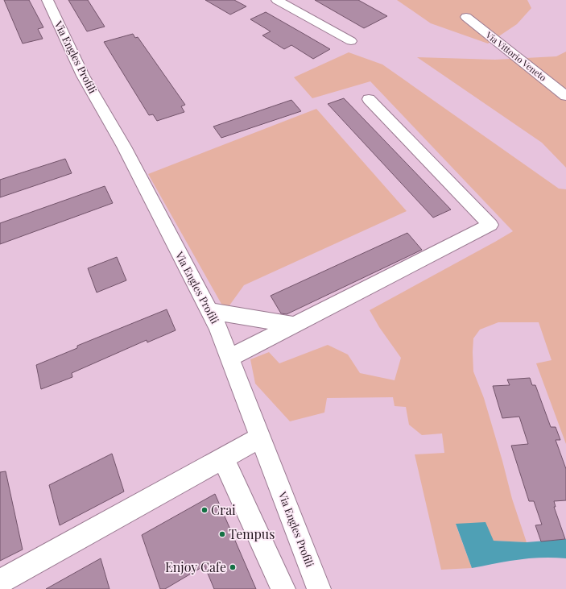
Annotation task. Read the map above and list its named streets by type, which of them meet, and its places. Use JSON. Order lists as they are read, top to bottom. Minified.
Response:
{"streets":{"street":["Via Vittorio Veneto","Via Engles Profili"]},"places":["Crai","Tempus","Enjoy Cafe"]}
